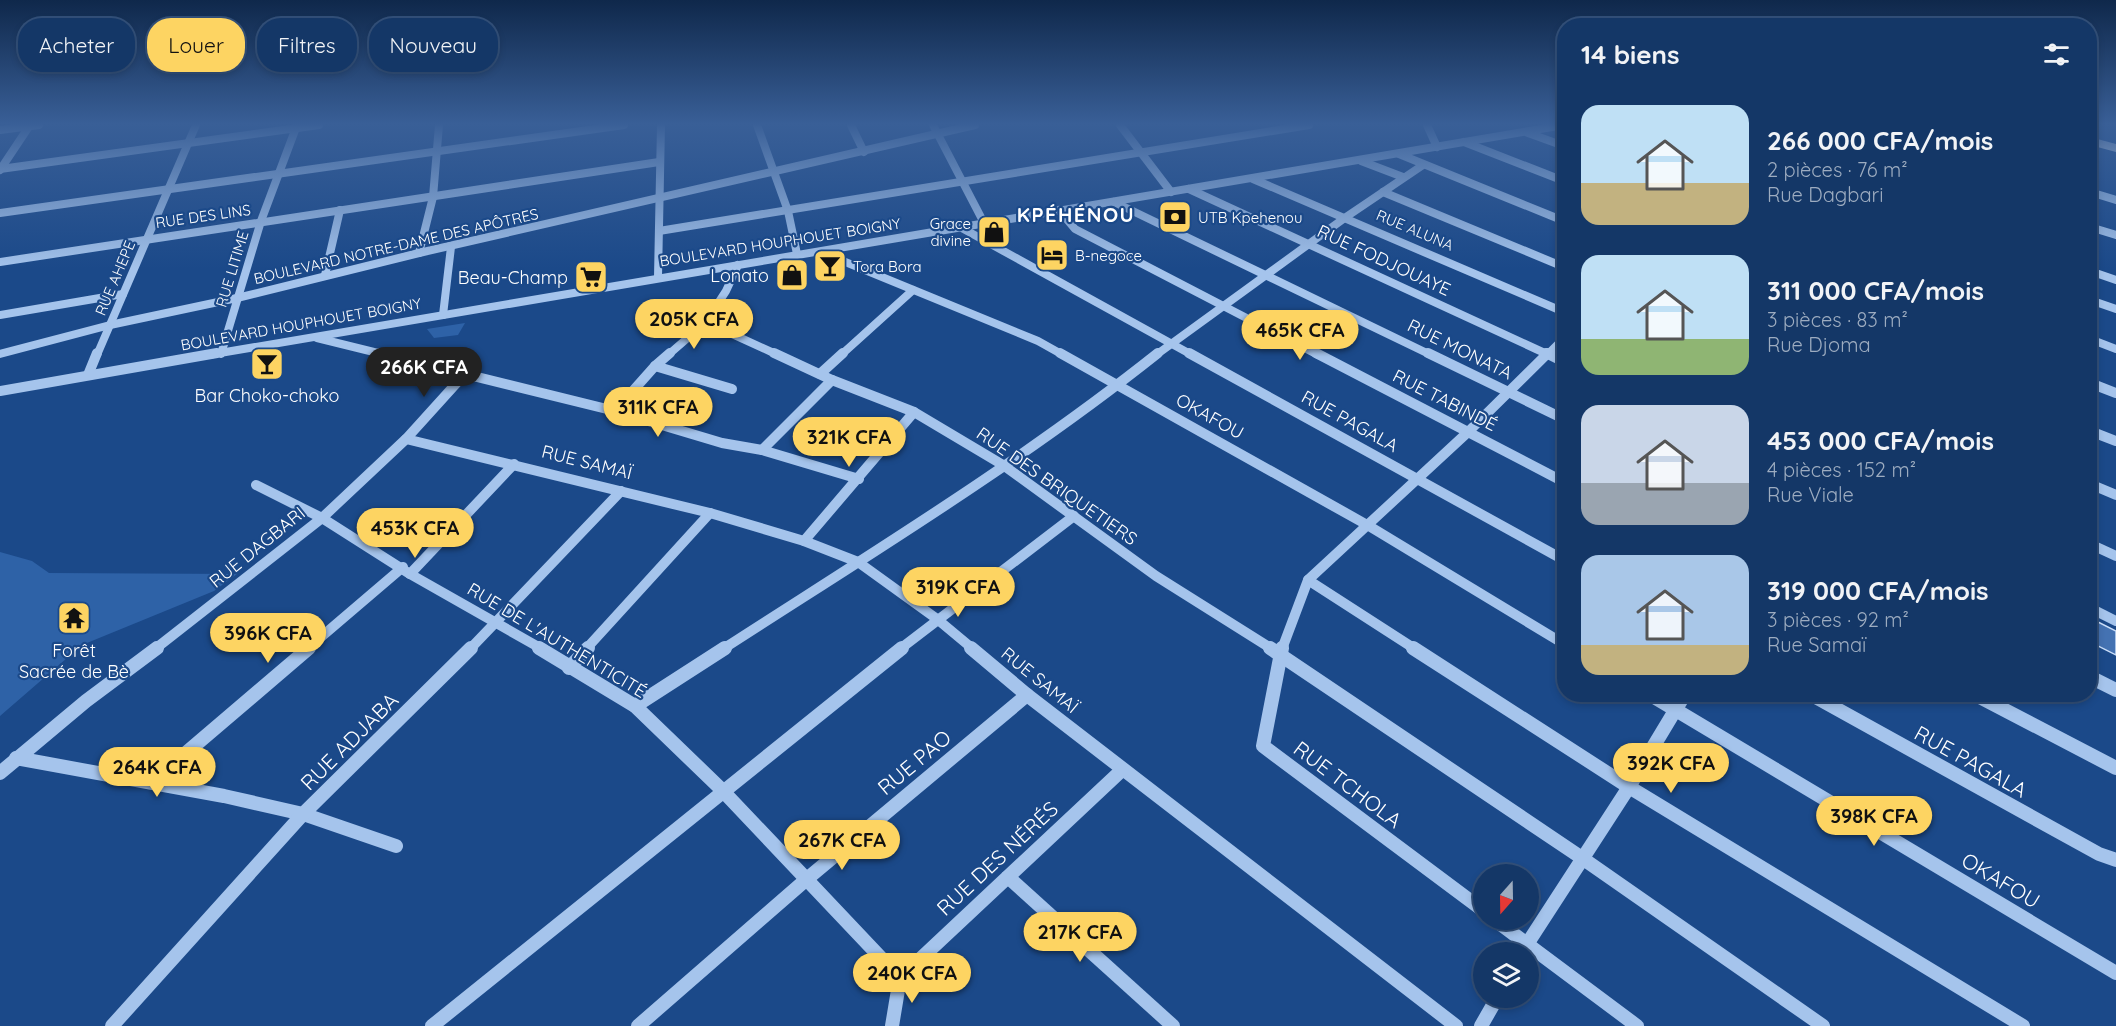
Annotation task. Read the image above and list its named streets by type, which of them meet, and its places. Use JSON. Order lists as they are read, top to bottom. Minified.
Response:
{"streets":{"street":["RUE DES LINS","RUE ALUNA","BOULEVARD HOUPHOUET BOIGNY","BOULEVARD NOTRE-DAME DES APÔTRES","RUE FODJOUAYE","RUE LITIME","RUE AHEPE","RUE MONATA","RUE TABINDÉ","OKAFOU","RUE PAGALA","RUE SAMAÏ","RUE DES BRIQUETIERS","RUE DAGBARI","RUE DE L'AUTHENTICITÉ","RUE ADJABA","RUE PAO","RUE TCHOLA","RUE DES NÉRÉS"]},"crossings":[["RUE DES LINS","RUE LITIME"],["RUE DES LINS","RUE AHEPE"],["RUE ALUNA","BOULEVARD HOUPHOUET BOIGNY"],["BOULEVARD HOUPHOUET BOIGNY","RUE FODJOUAYE"],["BOULEVARD HOUPHOUET BOIGNY","RUE LITIME"],["BOULEVARD HOUPHOUET BOIGNY","RUE AHEPE"],["BOULEVARD HOUPHOUET BOIGNY","RUE MONATA"],["BOULEVARD HOUPHOUET BOIGNY","RUE TABINDÉ"],["BOULEVARD HOUPHOUET BOIGNY","OKAFOU"],["BOULEVARD HOUPHOUET BOIGNY","RUE PAGALA"],["BOULEVARD NOTRE-DAME DES APÔTRES","RUE LITIME"],["BOULEVARD NOTRE-DAME DES APÔTRES","RUE AHEPE"],["RUE SAMAÏ","RUE DAGBARI"],["RUE SAMAÏ","RUE ADJABA"],["RUE SAMAÏ","RUE PAO"],["RUE SAMAÏ","RUE DES NÉRÉS"],["RUE DES BRIQUETIERS","RUE TCHOLA"],["RUE DAGBARI","RUE DE L'AUTHENTICITÉ"],["RUE DE L'AUTHENTICITÉ","RUE ADJABA"],["RUE DE L'AUTHENTICITÉ","RUE PAO"],["RUE DE L'AUTHENTICITÉ","RUE DES NÉRÉS"]],"districts":["KPÉHÉNOU"],"places":{"bank":["UTB Kpehenou"],"shop":["Grace divine","Lonato"],"hotel":["B-negoce"],"bar":["Tora Bora","Bar Choko-choko"],"supermarket":["Beau-Champ"],"temple":["Forêt Sacrée de Bè"]},"north":"bottom","page":{"chip":["Acheter","Louer","Filtres","Nouveau"],"heading":"14 biens","list":[{"name":"266 000 CFA/mois","note":"2 pièces · 76 m² · Rue Dagbari"},{"name":"311 000 CFA/mois","note":"3 pièces · 83 m² · Rue Djoma"},{"name":"453 000 CFA/mois","note":"4 pièces · 152 m² · Rue Viale"},{"name":"319 000 CFA/mois","note":"3 pièces · 92 m² · Rue Samaï"}],"price":["205K CFA","465K CFA","266K CFA","311K CFA","321K CFA","453K CFA","319K CFA","396K CFA","392K CFA","264K CFA","398K CFA","267K CFA","217K CFA","240K CFA"]}}
